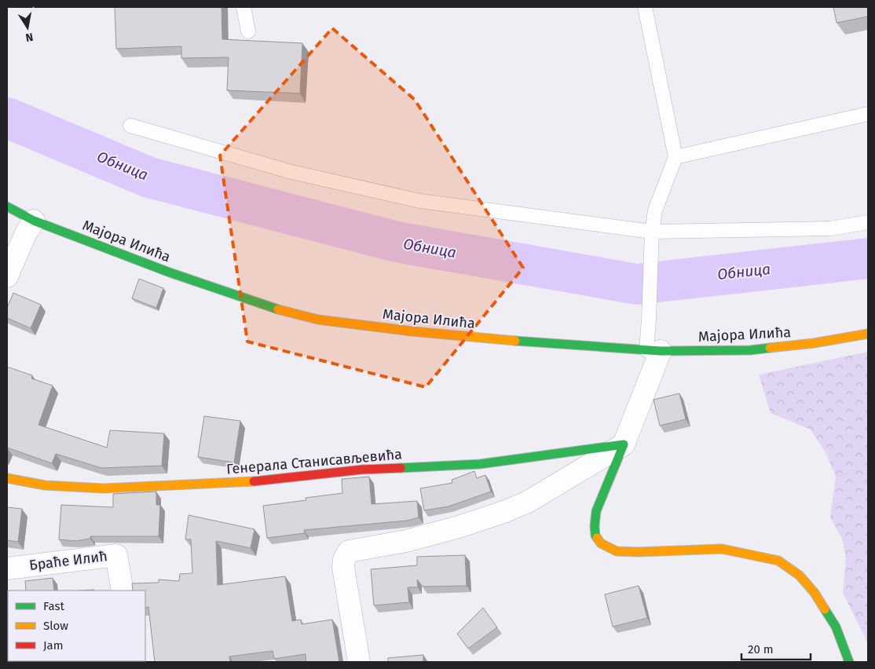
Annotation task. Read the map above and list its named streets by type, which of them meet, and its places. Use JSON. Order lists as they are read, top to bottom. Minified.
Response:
{"streets":{"street":["Мајора Илића","Генерала Станисављевића","Браће Илић"]},"water":["Обница"],"legend":["Fast","Slow","Jam"],"scale_bar":"20 m","north":"bottom"}
